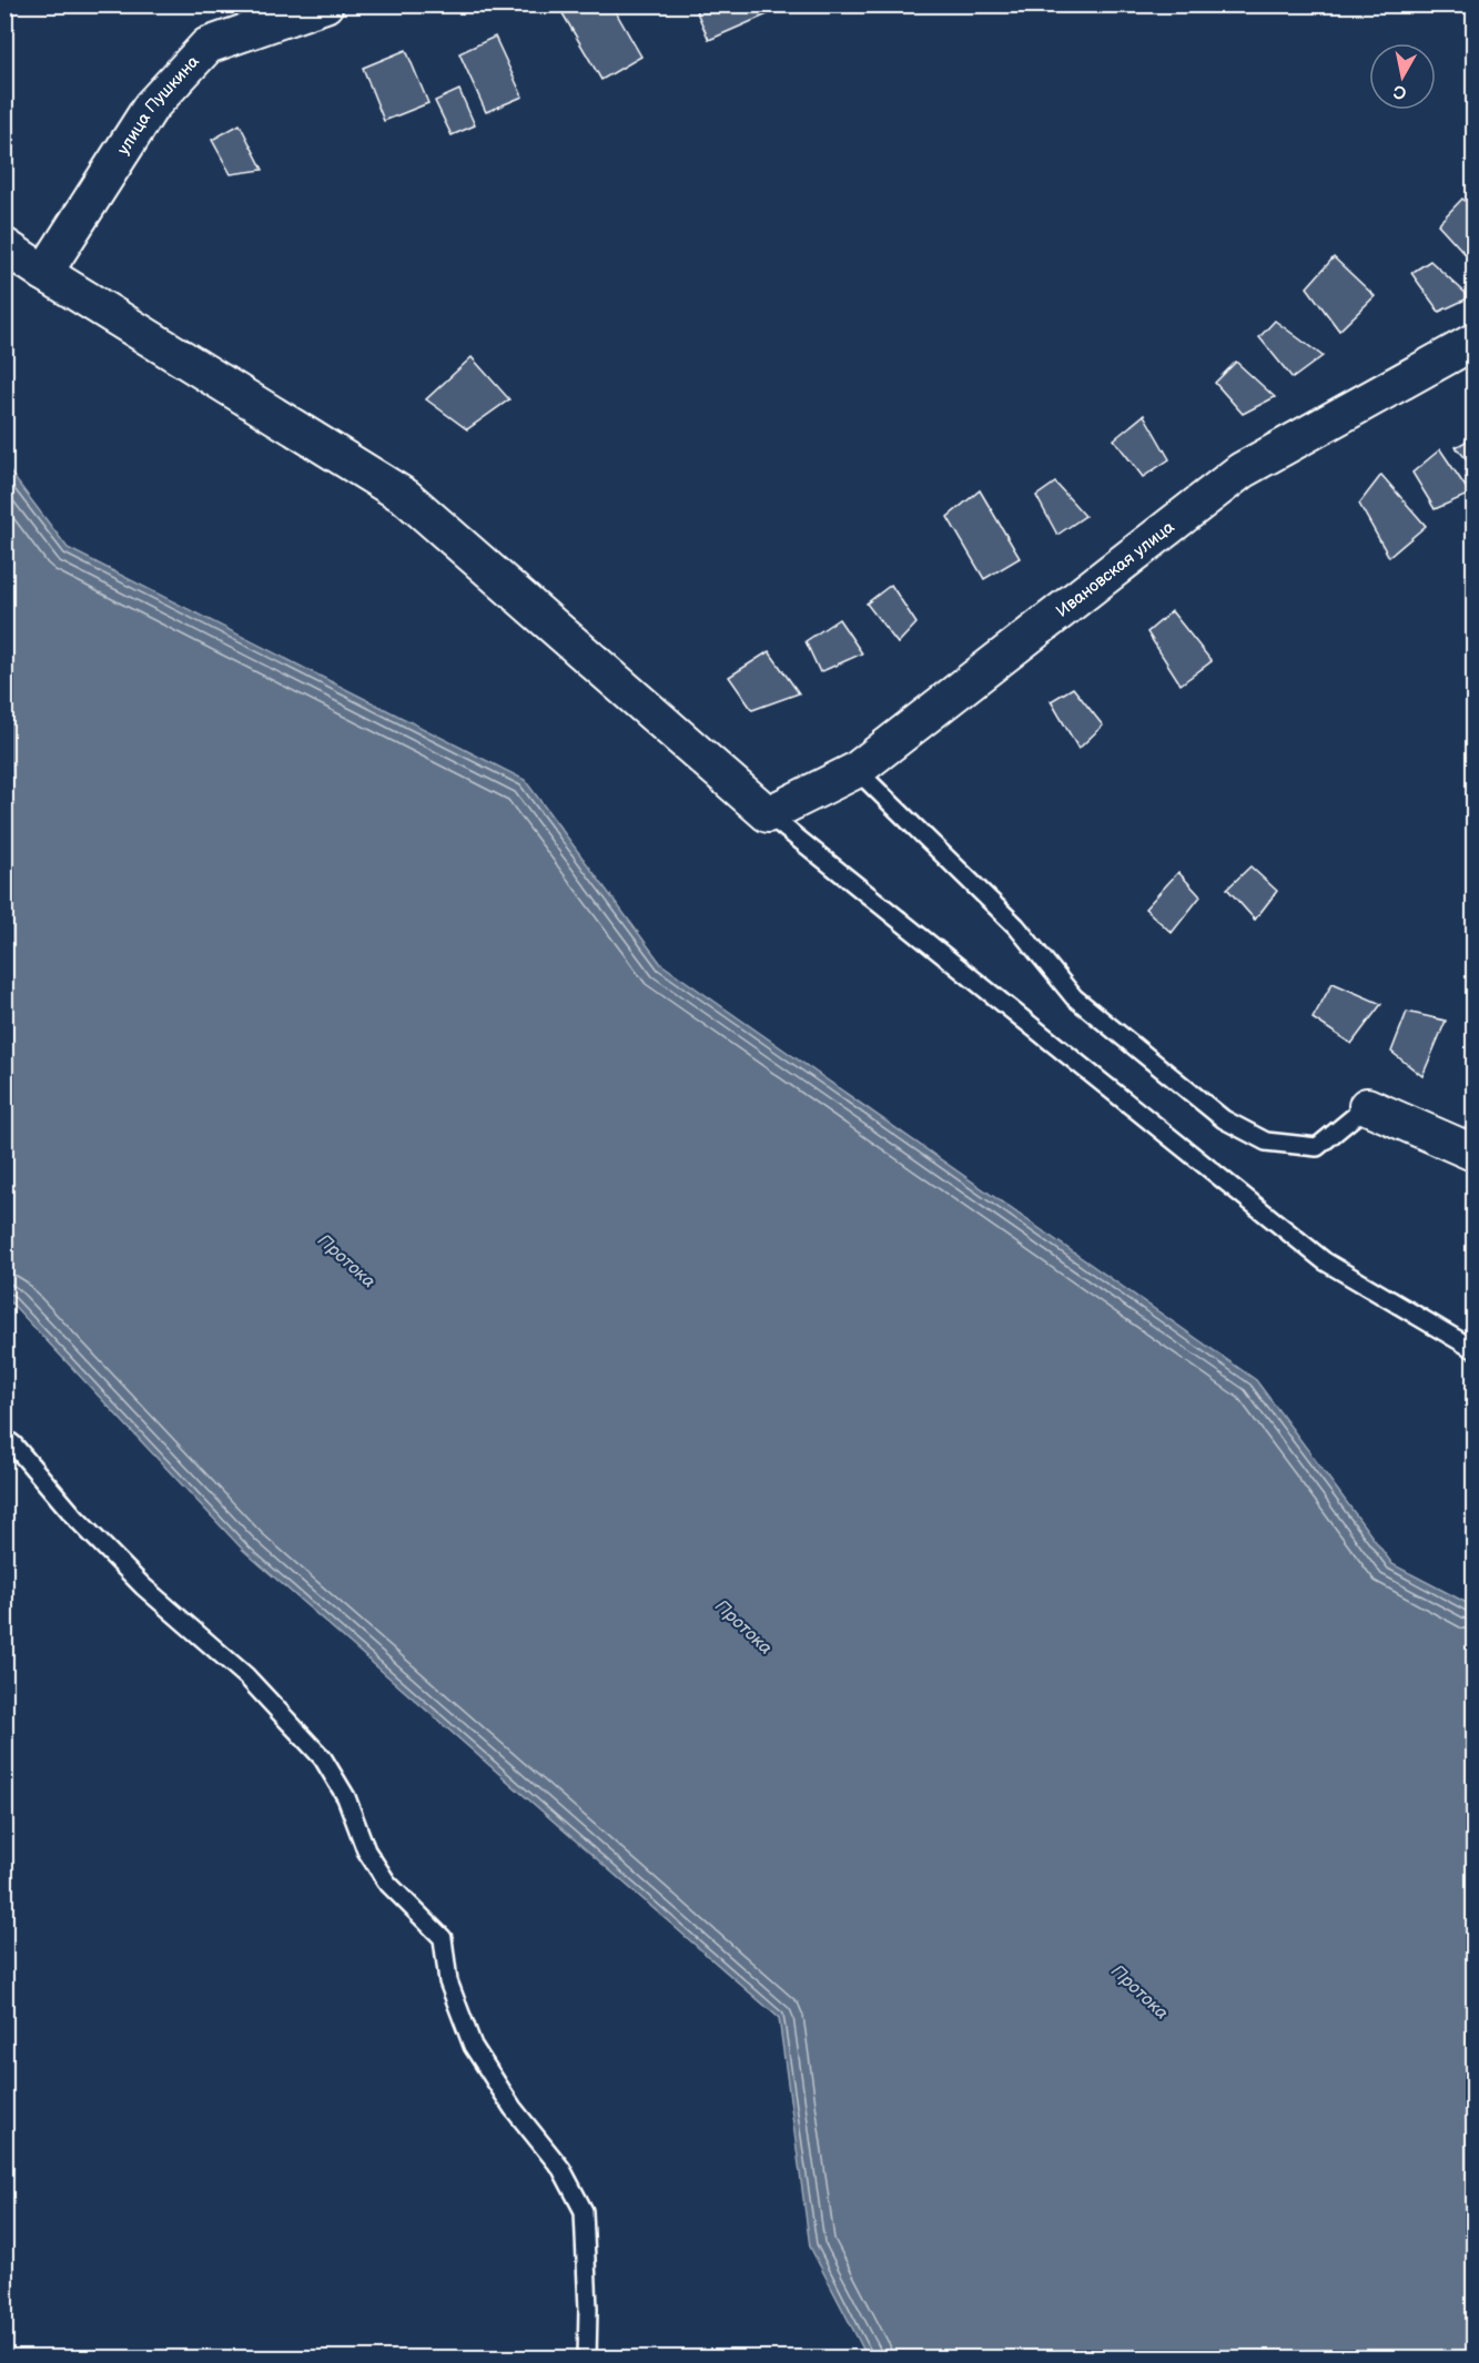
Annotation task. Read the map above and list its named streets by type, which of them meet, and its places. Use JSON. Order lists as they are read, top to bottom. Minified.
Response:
{"streets":{"street":["улица Пушкина","Ивановская улица"]},"water":["Протока"],"north":"bottom"}
